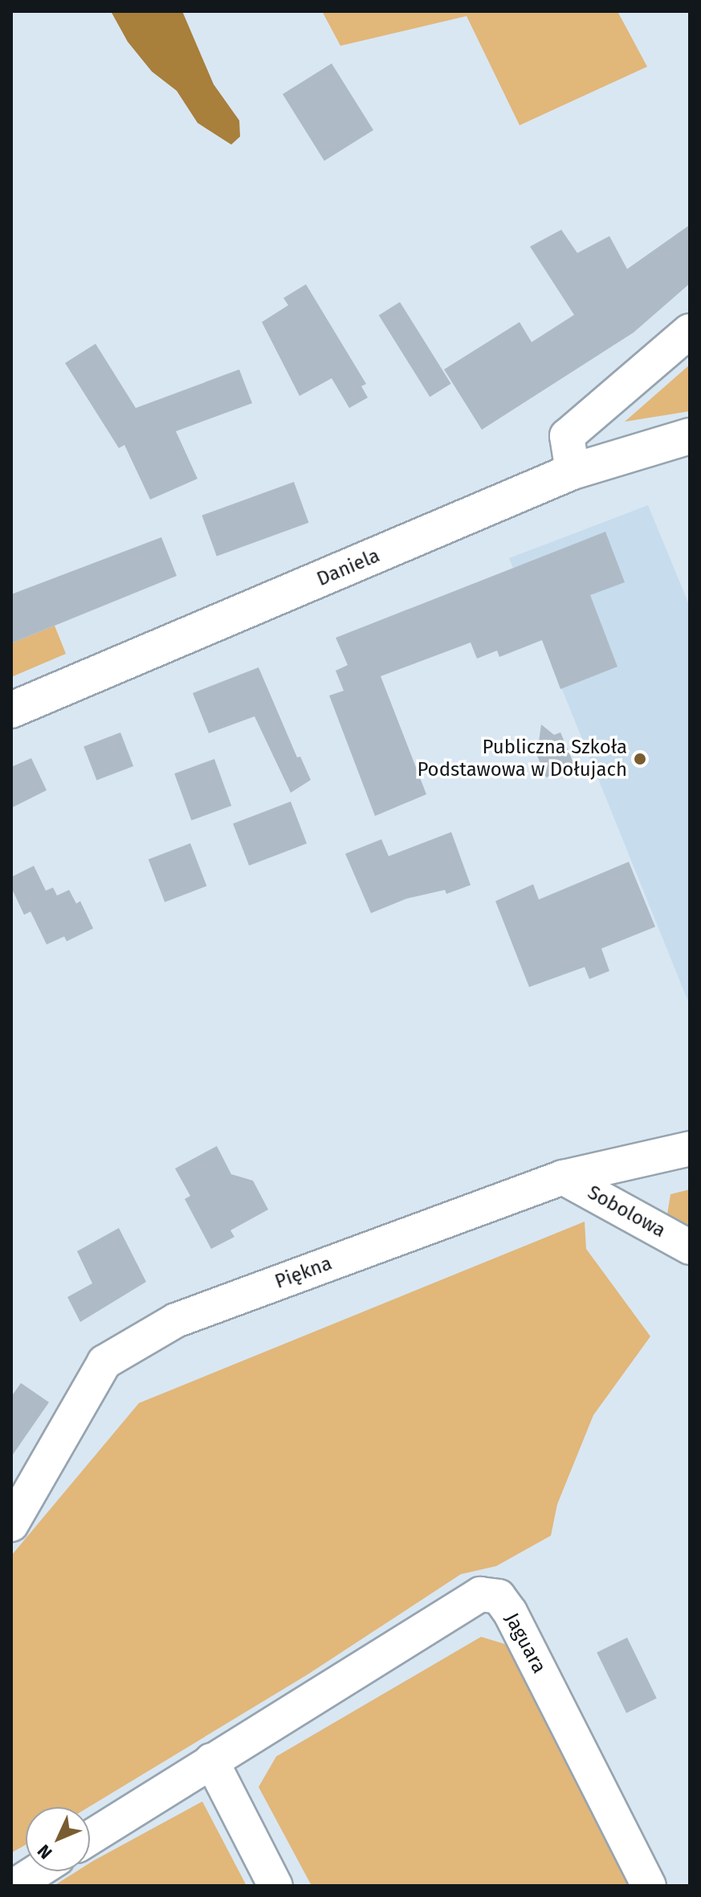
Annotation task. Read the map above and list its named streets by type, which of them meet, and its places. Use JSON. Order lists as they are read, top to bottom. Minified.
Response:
{"streets":{"street":["Daniela","Sobolowa","Piękna","Jaguara"]},"crossings":[["Sobolowa","Piękna"]],"places":["Publiczna Szkoła Podstawowa w Dołujach"],"north":"bottom left"}
